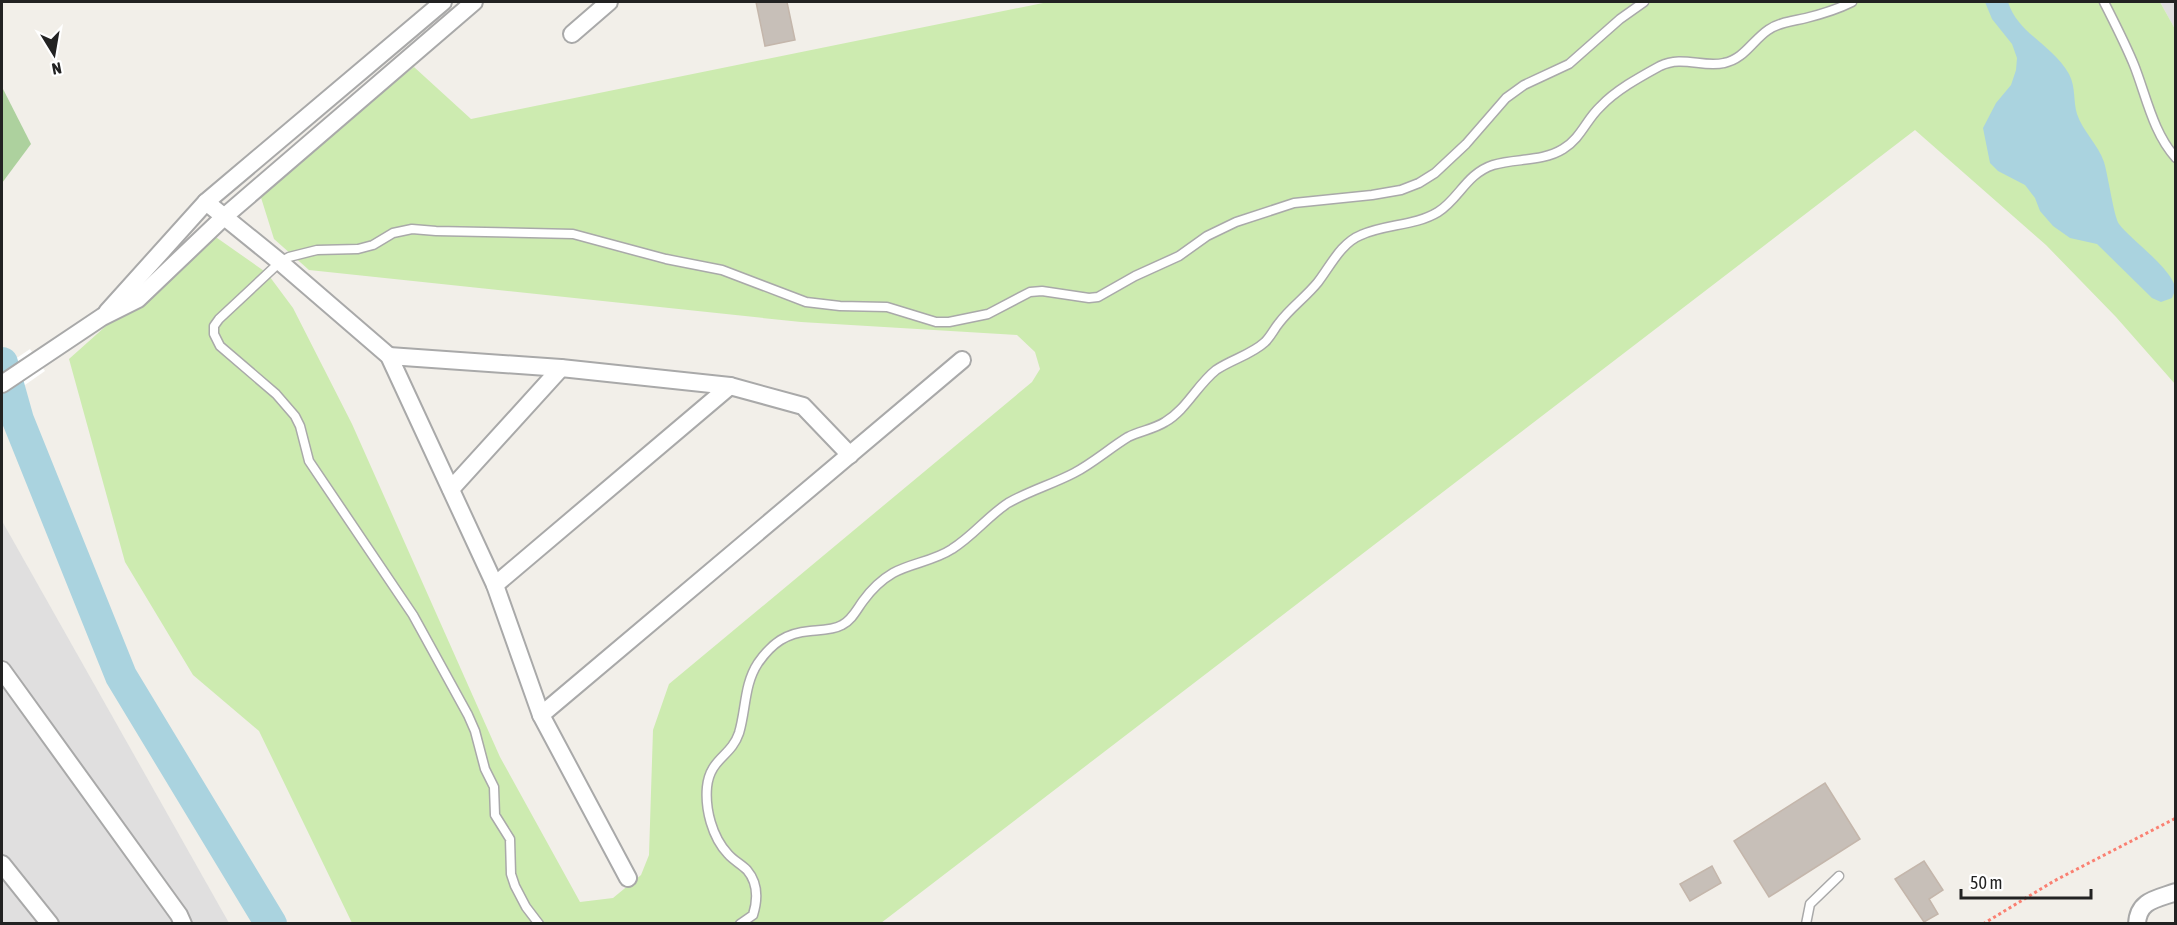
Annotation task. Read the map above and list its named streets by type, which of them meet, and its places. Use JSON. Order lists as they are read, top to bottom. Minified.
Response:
{"scale_bar":"50 m","north":"bottom"}
